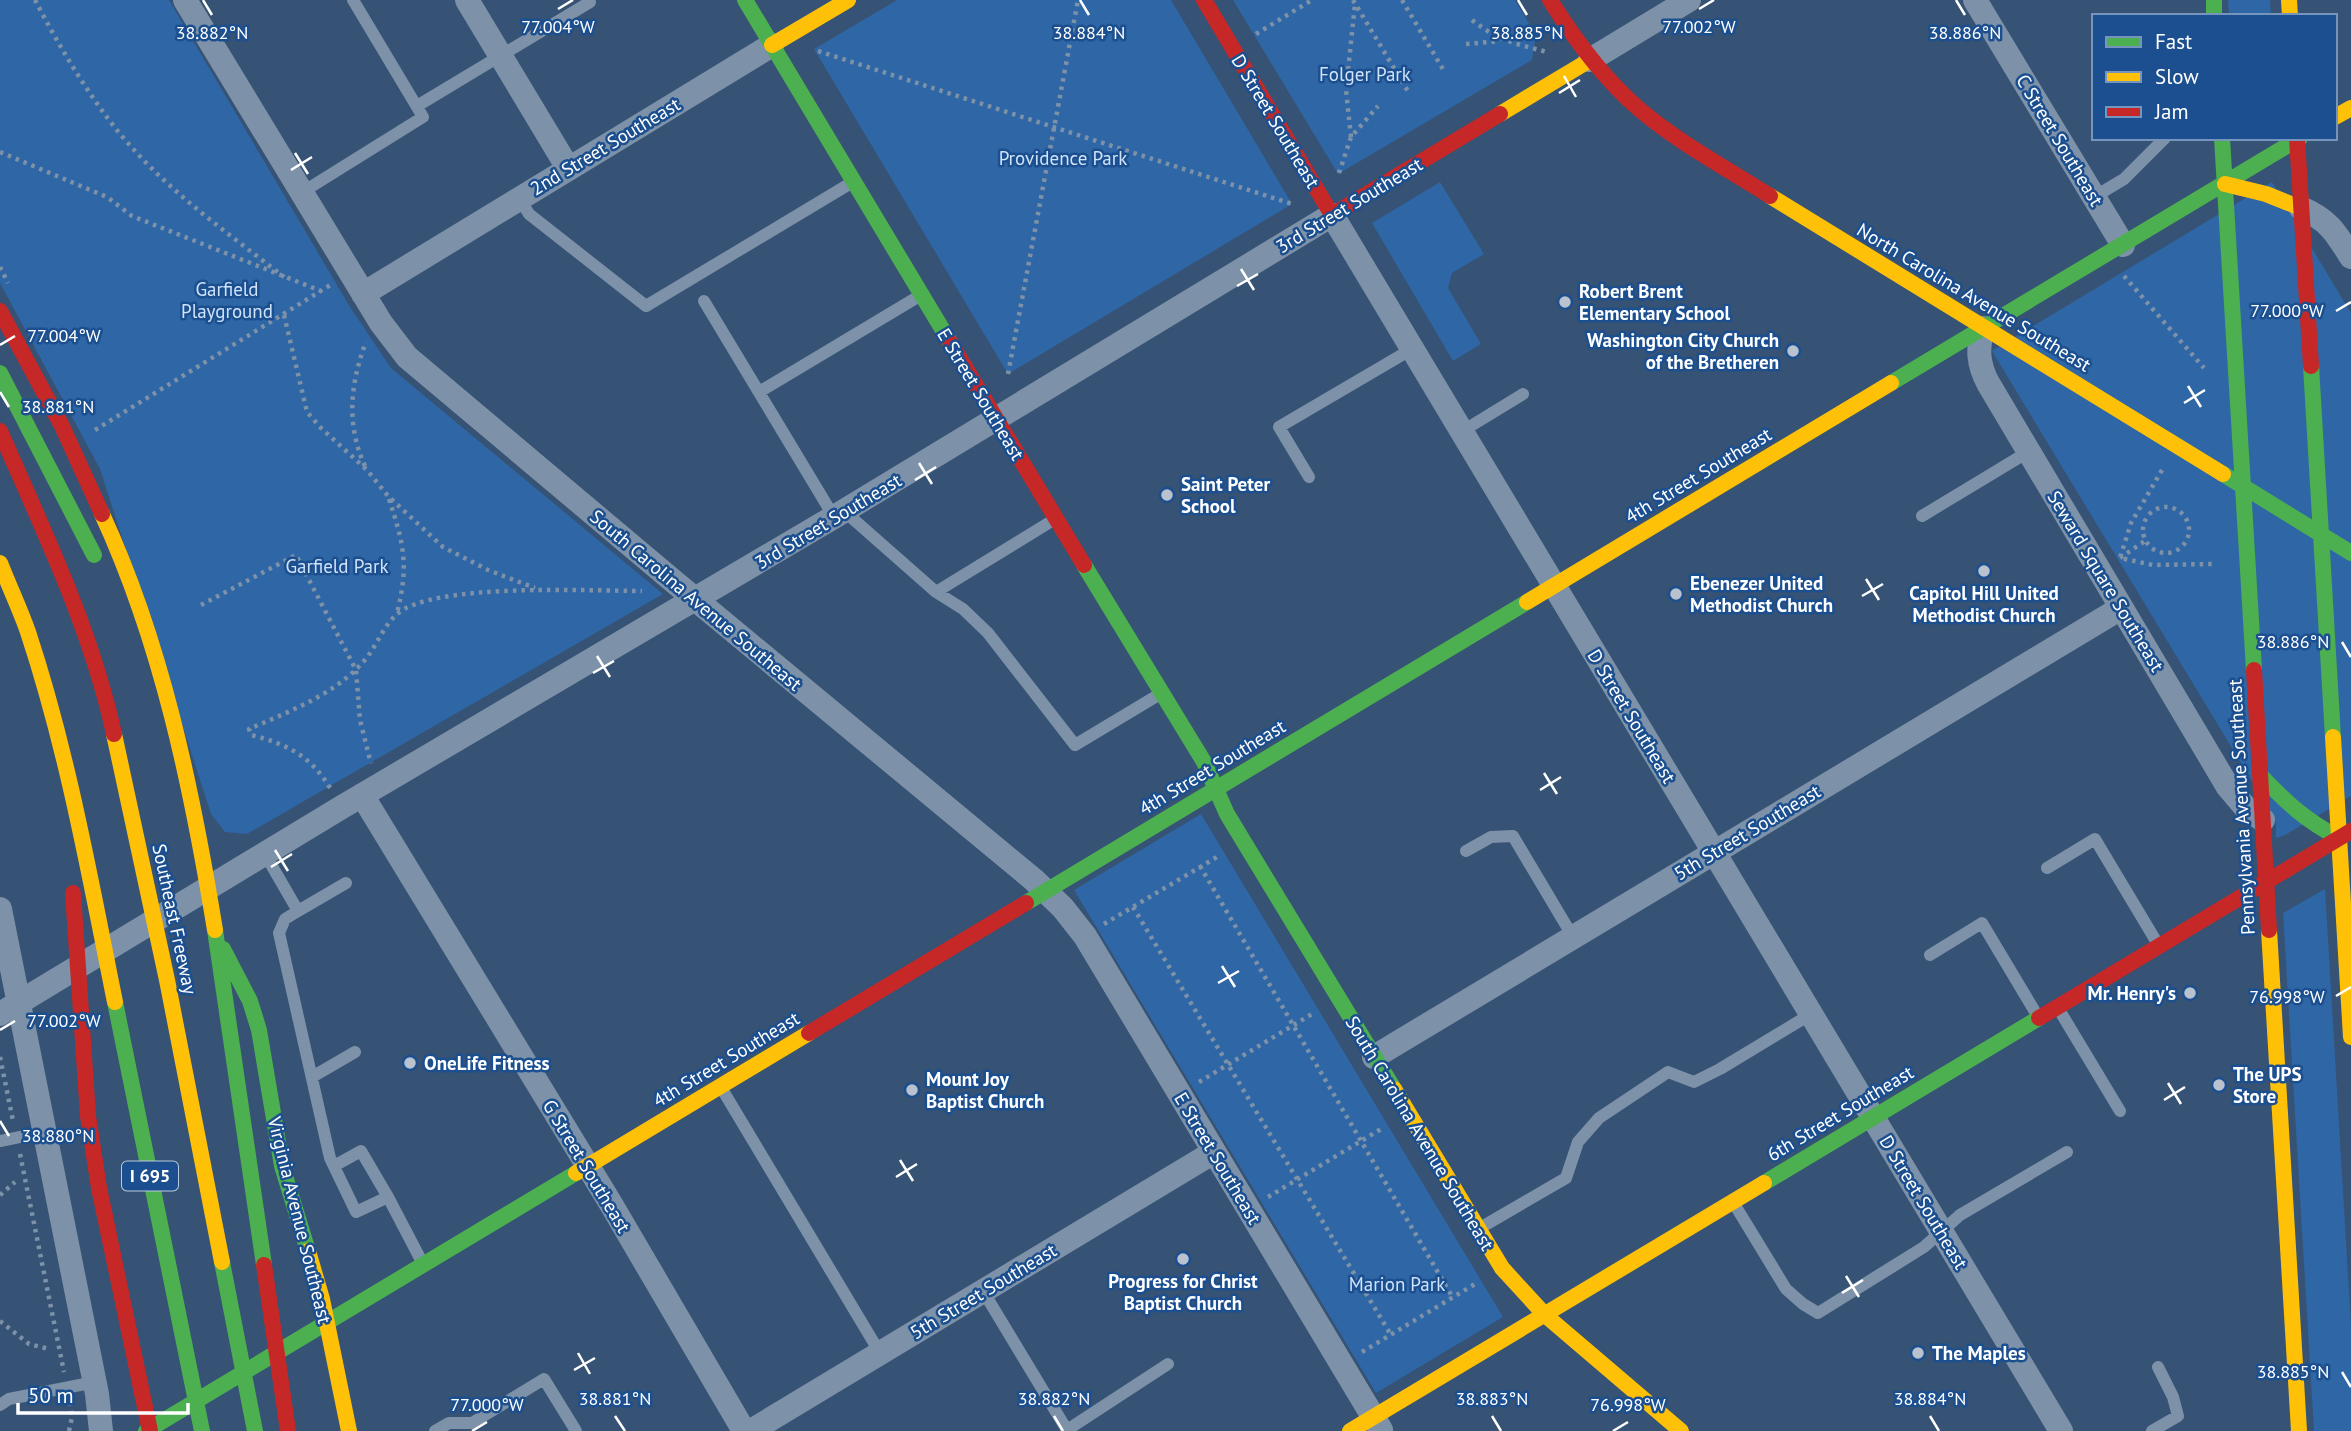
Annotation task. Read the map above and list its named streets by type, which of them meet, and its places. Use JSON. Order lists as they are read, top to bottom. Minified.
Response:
{"streets":{"main road":["D Street Southeast","2nd Street Southeast","3rd Street Southeast","North Carolina Avenue Southeast","E Street Southeast","4th Street Southeast","South Carolina Avenue Southeast","Pennsylvania Avenue Southeast","Southeast Freeway","6th Street Southeast","I 695","Virginia Avenue Southeast"],"street":["C Street Southeast","Seward Square Southeast","5th Street Southeast","G Street Southeast"]},"crossings":[["D Street Southeast","3rd Street Southeast"],["D Street Southeast","4th Street Southeast"],["D Street Southeast","5th Street Southeast"],["D Street Southeast","6th Street Southeast"],["C Street Southeast","4th Street Southeast"],["2nd Street Southeast","E Street Southeast"],["2nd Street Southeast","South Carolina Avenue Southeast"],["3rd Street Southeast","North Carolina Avenue Southeast"],["3rd Street Southeast","E Street Southeast"],["3rd Street Southeast","South Carolina Avenue Southeast"],["3rd Street Southeast","G Street Southeast"],["3rd Street Southeast","Virginia Avenue Southeast"],["North Carolina Avenue Southeast","4th Street Southeast"],["North Carolina Avenue Southeast","Seward Square Southeast"],["North Carolina Avenue Southeast","Pennsylvania Avenue Southeast"],["E Street Southeast","4th Street Southeast"],["E Street Southeast","South Carolina Avenue Southeast"],["E Street Southeast","5th Street Southeast"],["E Street Southeast","6th Street Southeast"],["4th Street Southeast","Seward Square Southeast"],["4th Street Southeast","South Carolina Avenue Southeast"],["4th Street Southeast","Pennsylvania Avenue Southeast"],["4th Street Southeast","G Street Southeast"],["4th Street Southeast","Virginia Avenue Southeast"],["Seward Square Southeast","Pennsylvania Avenue Southeast"],["Seward Square Southeast","5th Street Southeast"],["South Carolina Avenue Southeast","5th Street Southeast"],["South Carolina Avenue Southeast","6th Street Southeast"],["Pennsylvania Avenue Southeast","6th Street Southeast"]],"parks":["Folger Park","Providence Park","Garfield Playground","Garfield Park","Marion Park"],"places":["Robert Brent Elementary School","Washington City Church of the Bretheren","Saint Peter School","Capitol Hill United Methodist Church","Ebenezer United Methodist Church","Mr. Henry's","OneLife Fitness","The UPS Store","Mount Joy Baptist Church","Progress for Christ Baptist Church","The Maples"],"legend":["Fast","Slow","Jam"],"scale_bar":"50 m","coordinates":["77.004°W","77.002°W","38.884°N","38.885°N","38.882°N","38.886°N","77.000°W","38.881°N","76.998°W","38.880°N","38.883°N"]}
